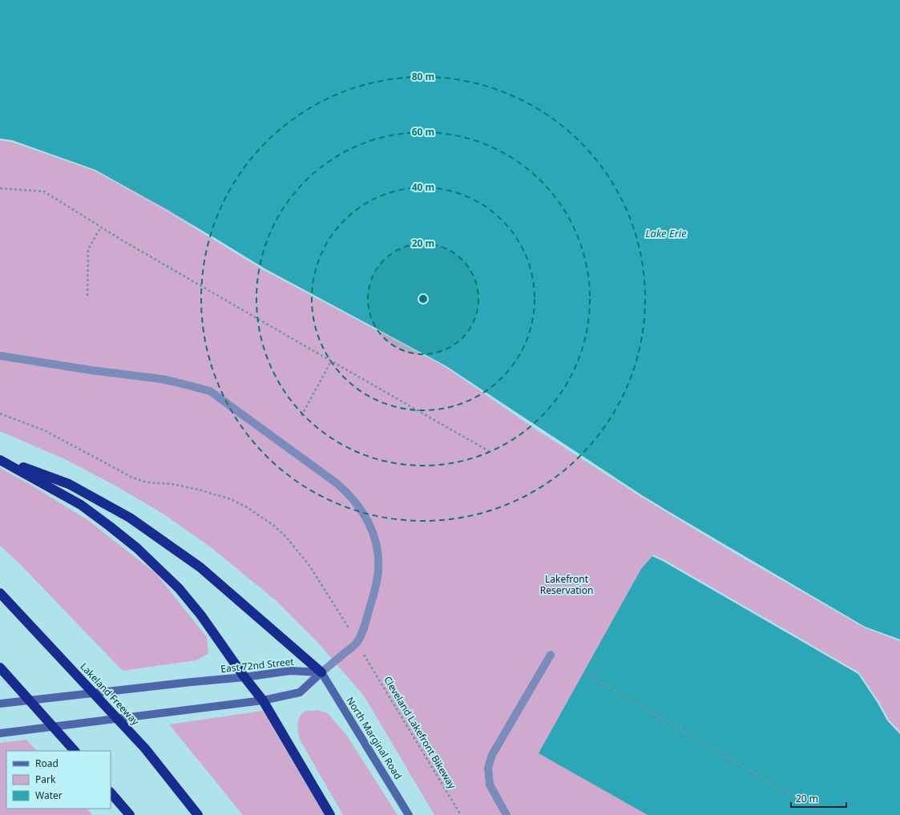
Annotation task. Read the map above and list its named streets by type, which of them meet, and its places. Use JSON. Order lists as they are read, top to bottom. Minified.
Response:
{"streets":{"highway":["Lakeland Freeway"],"main road":["East 72nd Street","North Marginal Road"],"path":["Cleveland Lakefront Bikeway"]},"crossings":[["East 72nd Street","North Marginal Road"]],"water":["Lake Erie"],"parks":["Lakefront Reservation"],"legend":["Road","Park","Water"],"scale_bar":"20 m","rings":["80 m","60 m","40 m","20 m"]}
